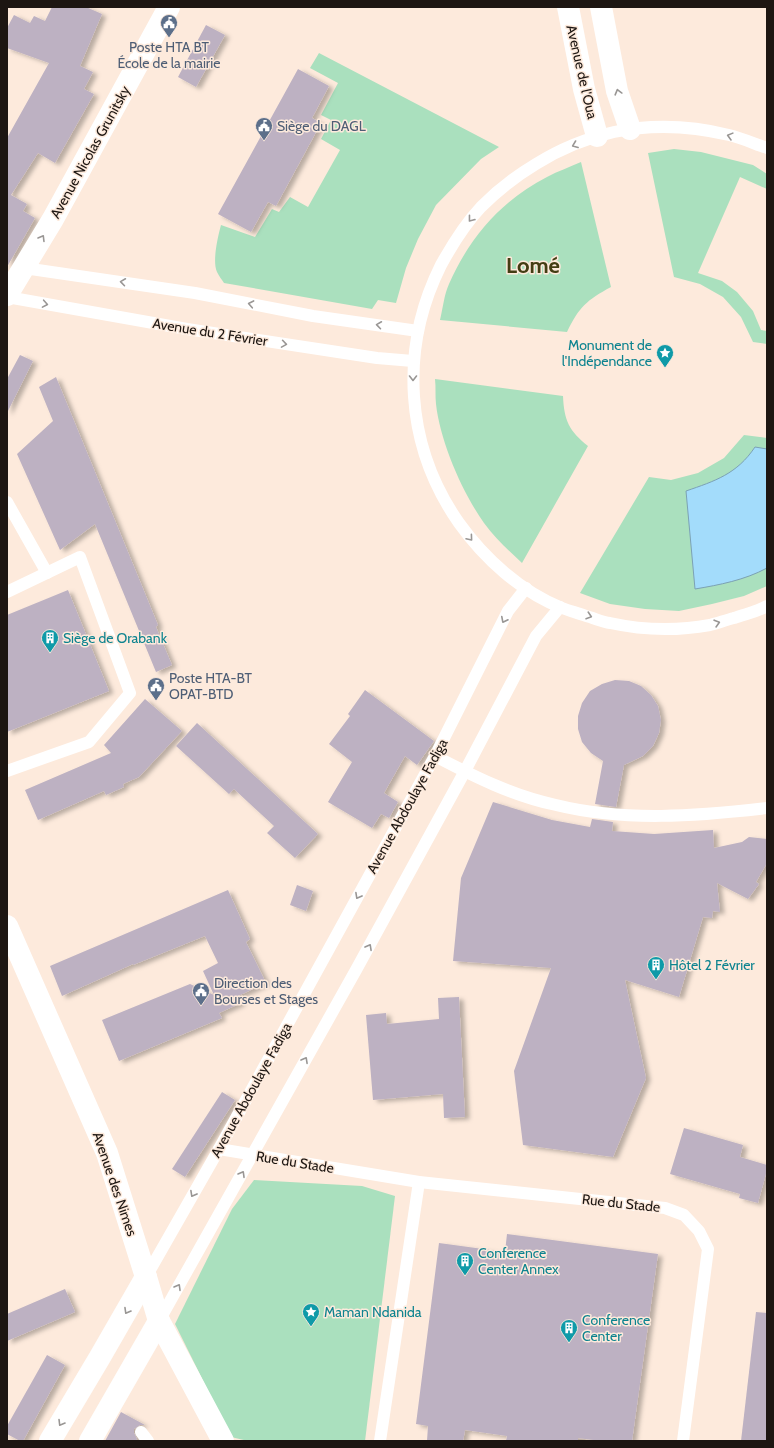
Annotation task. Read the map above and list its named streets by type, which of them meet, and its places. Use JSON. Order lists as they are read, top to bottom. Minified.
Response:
{"streets":{"street":["Avenue de l'Oua","Avenue Nicolas Grunitsky","Avenue Abdoulaye Fadiga","Avenue des Nimes"],"lane":["Avenue du 2 Février","Rue du Stade"]},"crossings":[["Avenue Nicolas Grunitsky","Avenue du 2 Février"],["Avenue Abdoulaye Fadiga","Rue du Stade"],["Avenue Abdoulaye Fadiga","Avenue des Nimes"]],"one_way":["Avenue Nicolas Grunitsky"],"districts":["Lomé"],"places":{"public building":["Poste HTA BT École de la mairie","Siège du DAGL","Poste HTA-BT OPAT-BTD","Direction des Bourses et Stages"],"place":["Monument de l'Indépendance","Maman Ndanida"],"building":["Siège de Orabank","Hôtel 2 Février","Conference Center Annex","Conference Center"]}}
